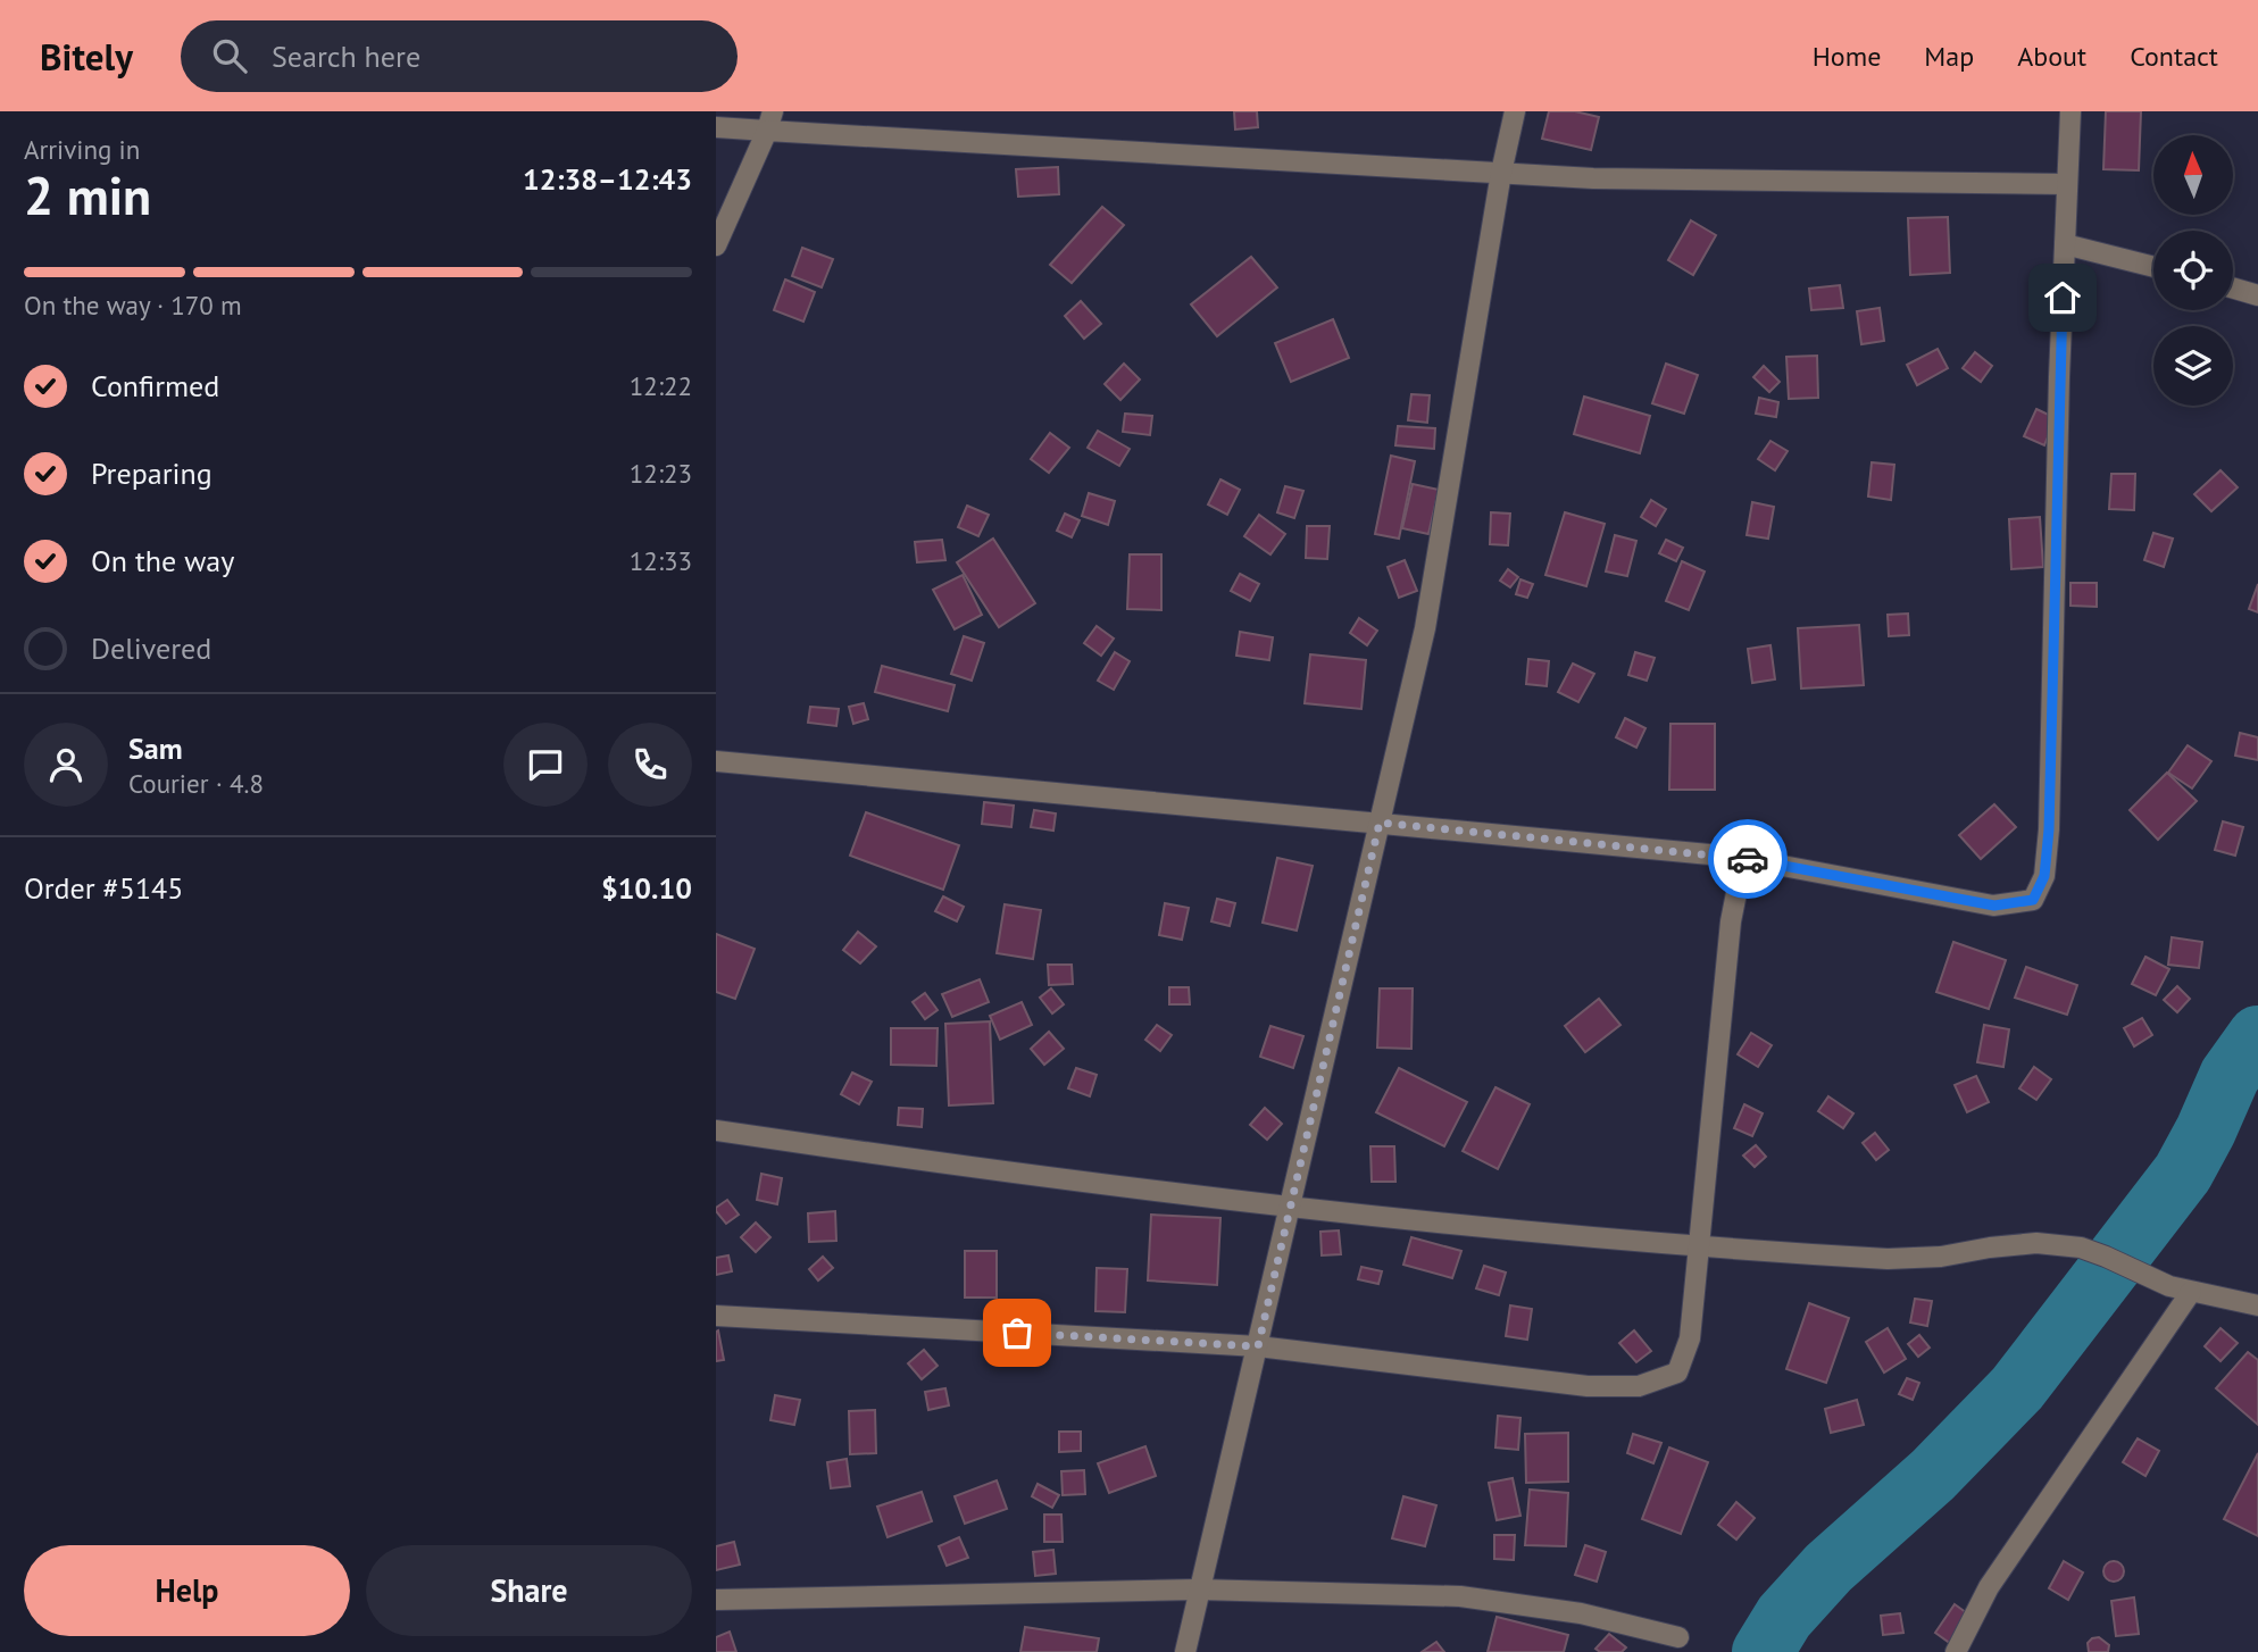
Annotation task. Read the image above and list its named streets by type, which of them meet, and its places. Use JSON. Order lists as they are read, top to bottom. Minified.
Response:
{"north":"top","page":{"header":"Bitely","search":"Search here","nav":["Home","Map","About","Contact"],"heading":["2 min","Arriving in","12:38–12:43"],"panel":["Sam","Courier · 4.8","Order #5145","$10.10"],"bar":"On the way · 170 m","list":[["Confirmed","12:22"],["Preparing","12:23"],["On the way","12:33"],"Delivered"],"buttons":["Help","Share"]}}
